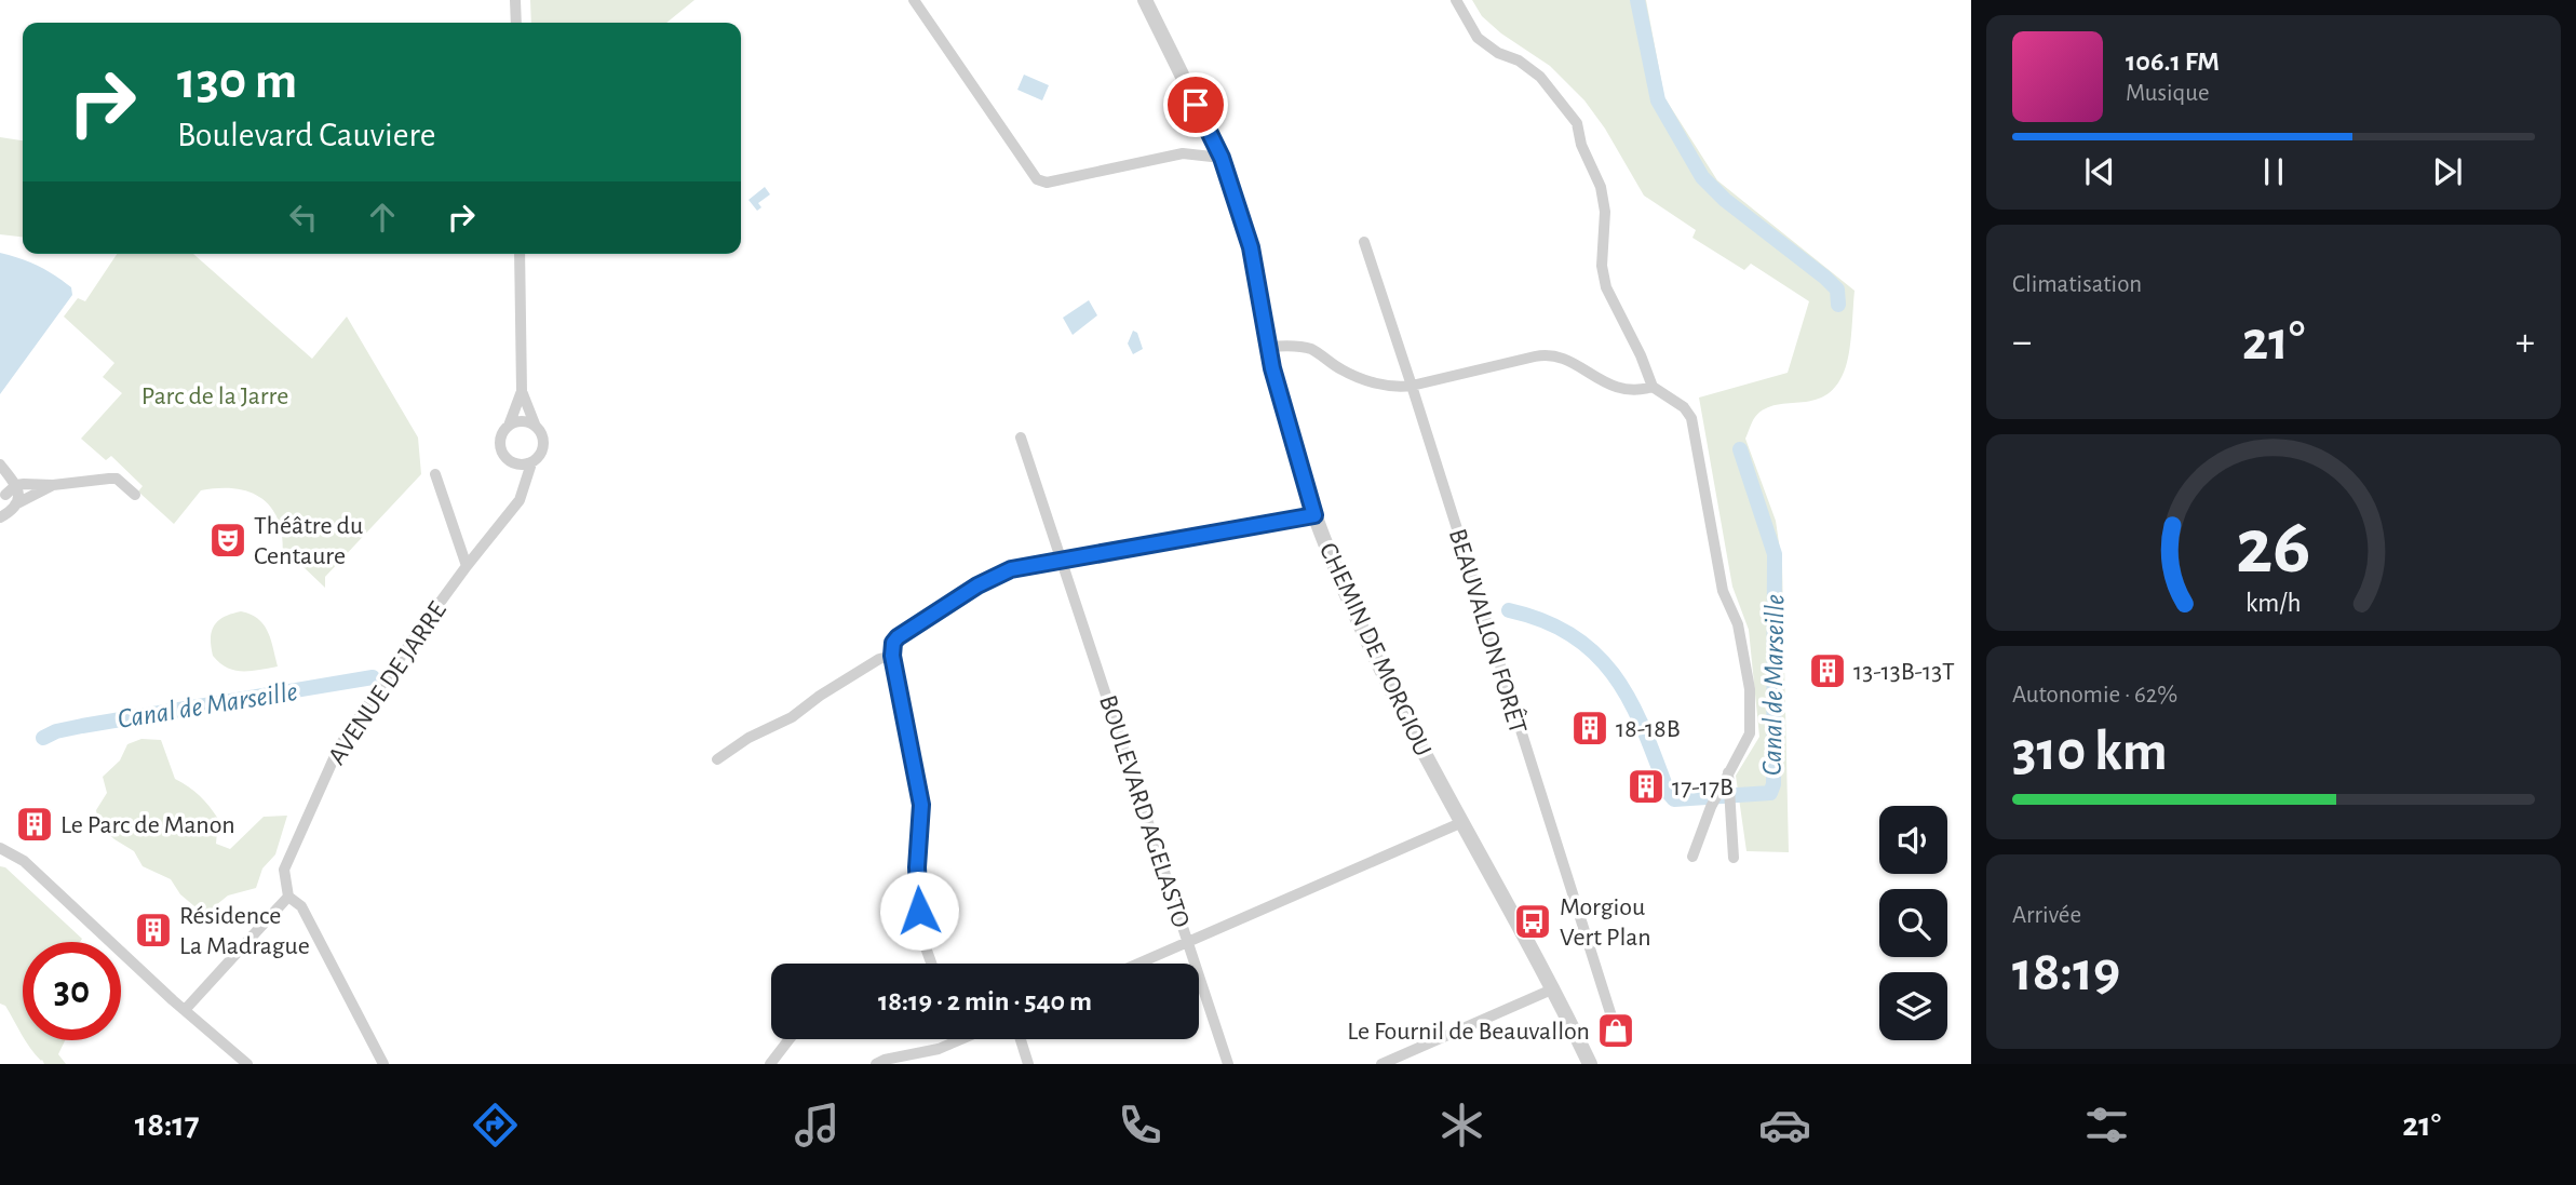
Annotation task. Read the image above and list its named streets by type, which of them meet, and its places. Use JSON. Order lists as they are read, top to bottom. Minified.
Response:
{"streets":{"street":["BEAUVALLON FORÊT","CHEMIN DE MORGIOU","AVENUE DE JARRE","BOULEVARD AGELASTO"]},"water":["Canal de Marseille"],"parks":["Parc de la Jarre"],"places":{"theatre":["Théâtre du Centaure"],"building":["13-13B-13T","18-18B","17-17B","Le Parc de Manon","Résidence La Madrague"],"bus stop":["Morgiou Vert Plan"],"shop":["Le Fournil de Beauvallon"]},"page":{"turn":["130 m","Boulevard Cauviere"],"song":["106.1 FM","Musique"],"tile":["Climatisation",["Autonomie · 62%","310 km"],["Arrivée","18:19"]],"heat":["−","21°","+"],"limit":"30","trip":"18:19 · 2 min · 540 m","tabs":["18:17","21°"],"gauge":["26","km/h"]}}
